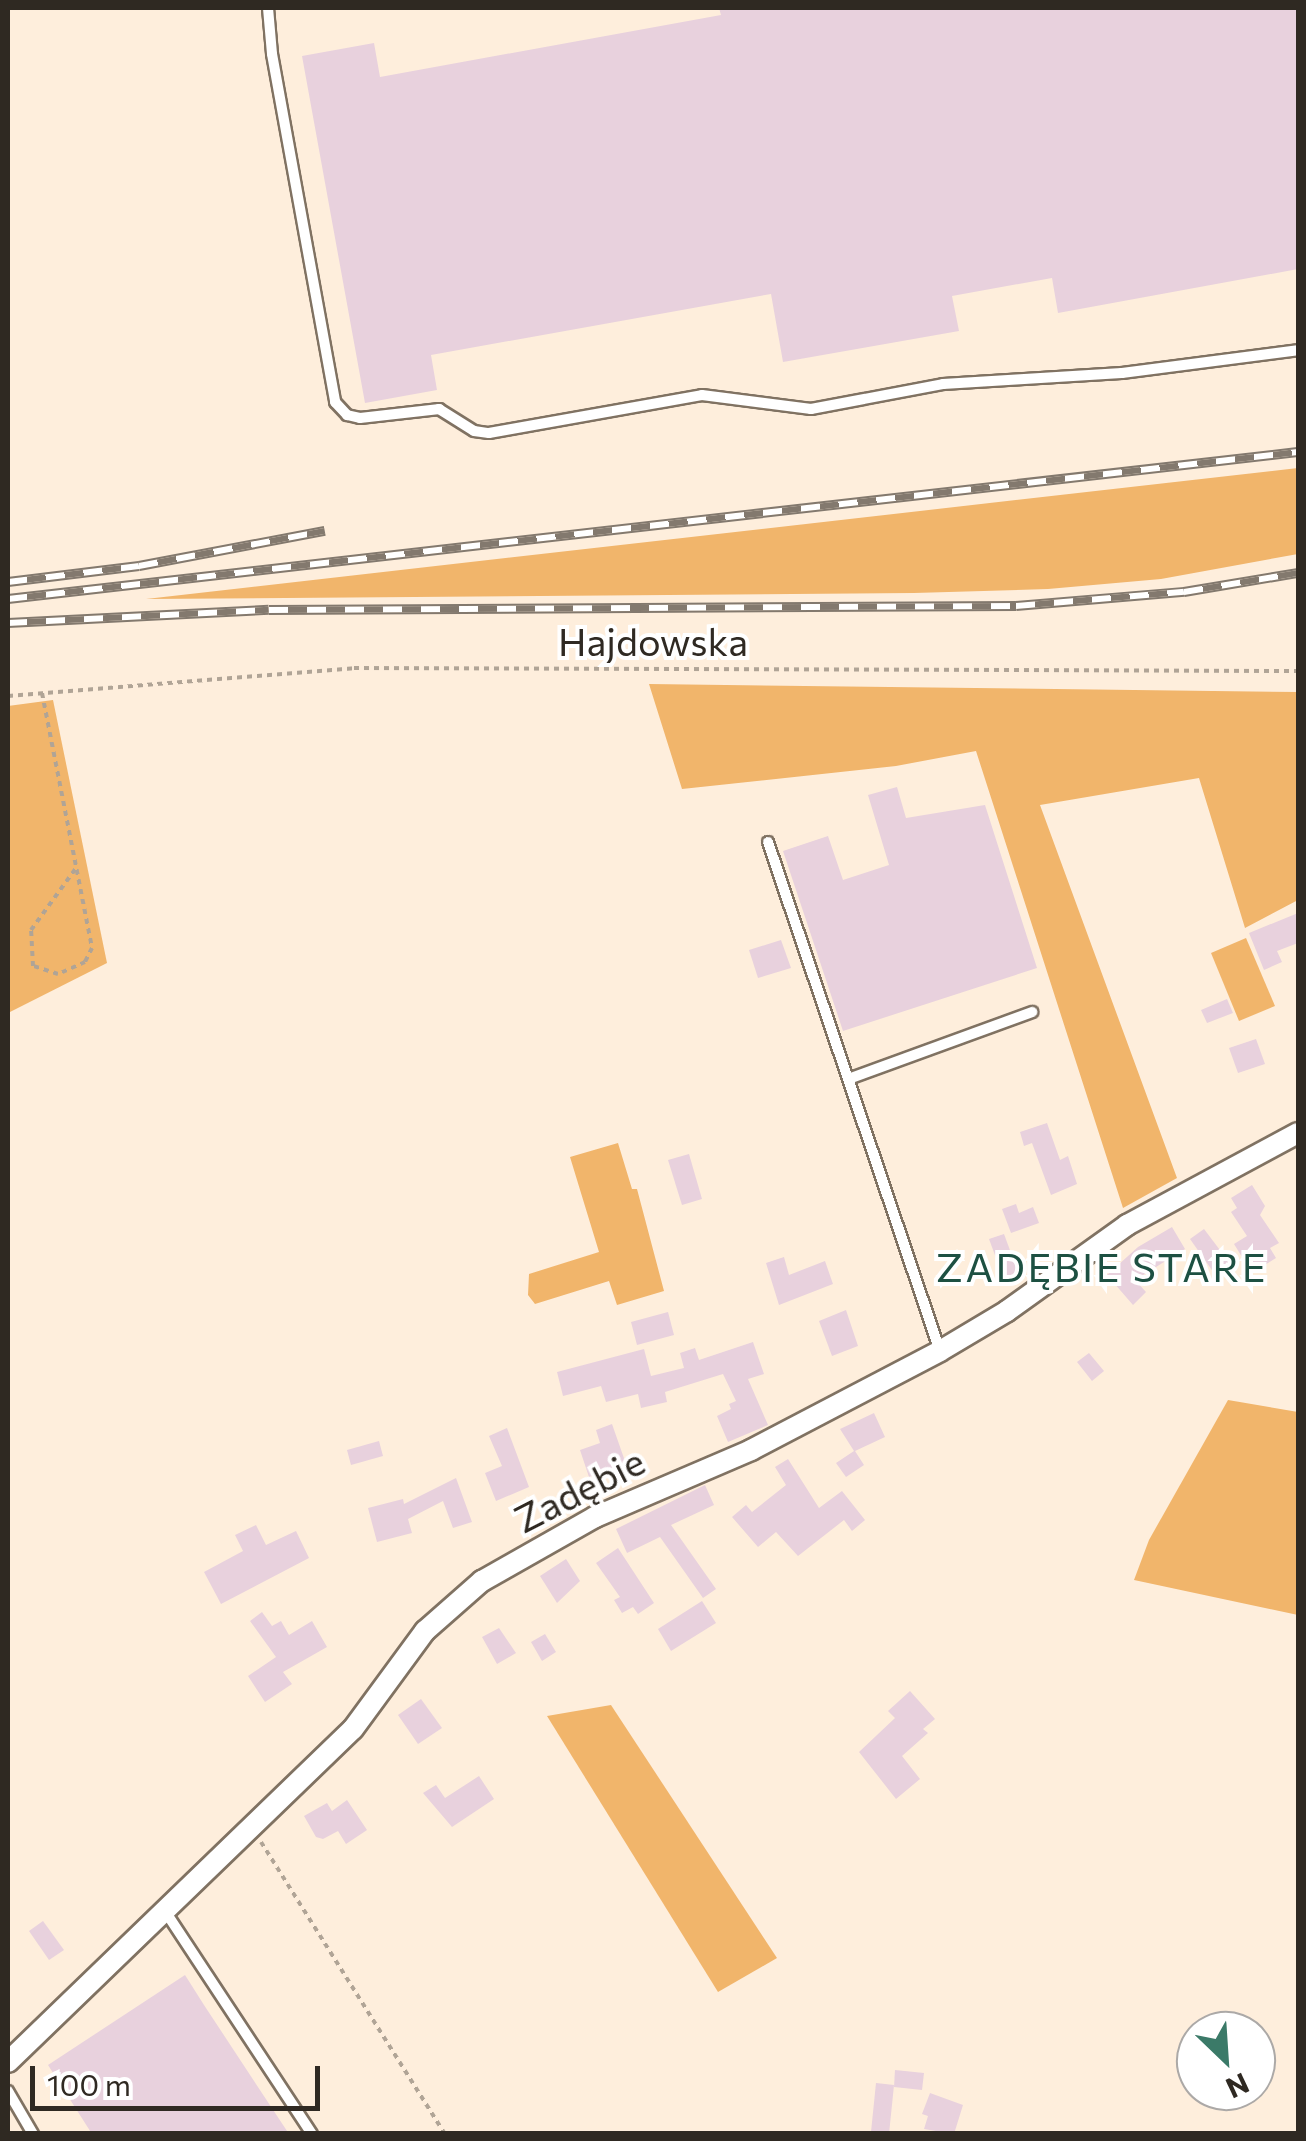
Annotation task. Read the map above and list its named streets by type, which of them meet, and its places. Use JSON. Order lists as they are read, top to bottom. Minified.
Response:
{"streets":{"street":["Zadębie"],"path":["Hajdowska"]},"districts":["ZADĘBIE STARE"],"scale_bar":"100 m","north":"bottom right"}
